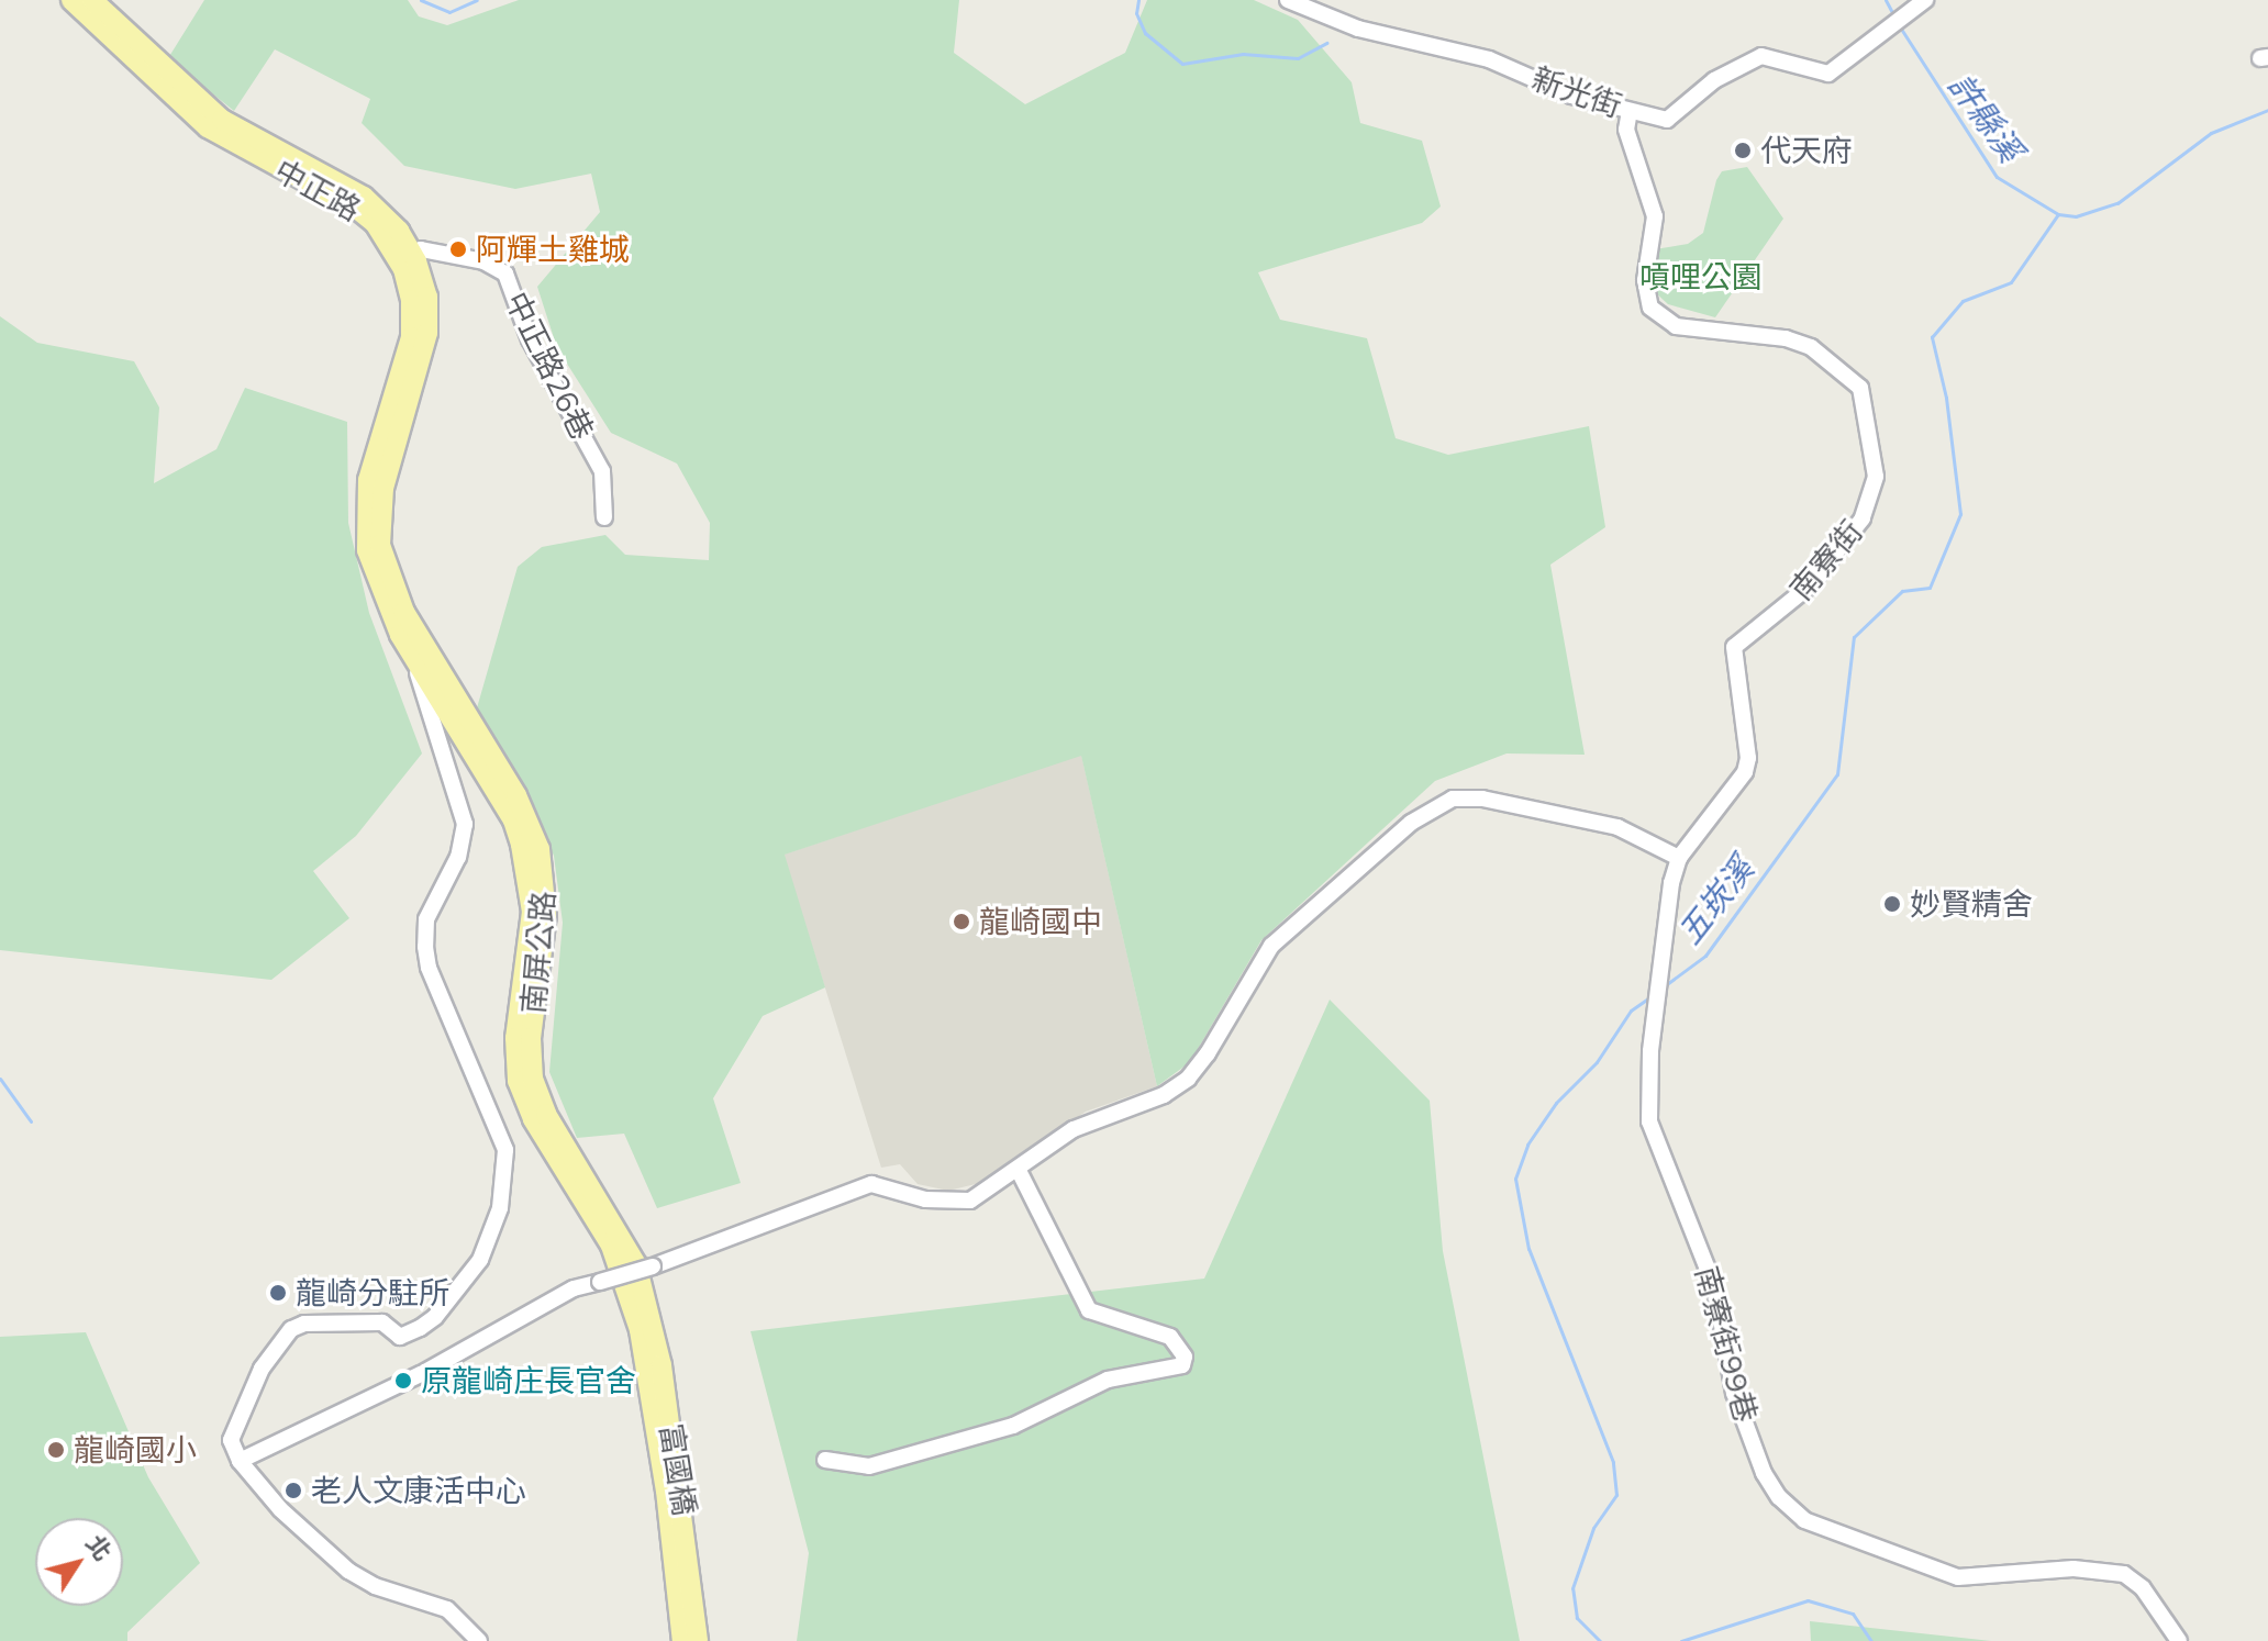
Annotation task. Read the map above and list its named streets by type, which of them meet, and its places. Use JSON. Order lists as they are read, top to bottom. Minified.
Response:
{"streets":{"main road":["中正路","南屏公路","富國橋"],"street":["新光街","中正路26巷","南寮街","南寮街99巷"]},"crossings":[["新光街","南寮街"],["中正路","中正路26巷"],["中正路","南屏公路"],["南寮街","南寮街99巷"],["南屏公路","富國橋"]],"water":["許縣溪","五崁溪"],"parks":["嗊哩公園"],"places":["代天府","阿輝土雞城","妙賢精舍","龍崎國中","龍崎分駐所","原龍崎庄長官舍","龍崎國小","老人文康活中心"],"north":"top right"}
